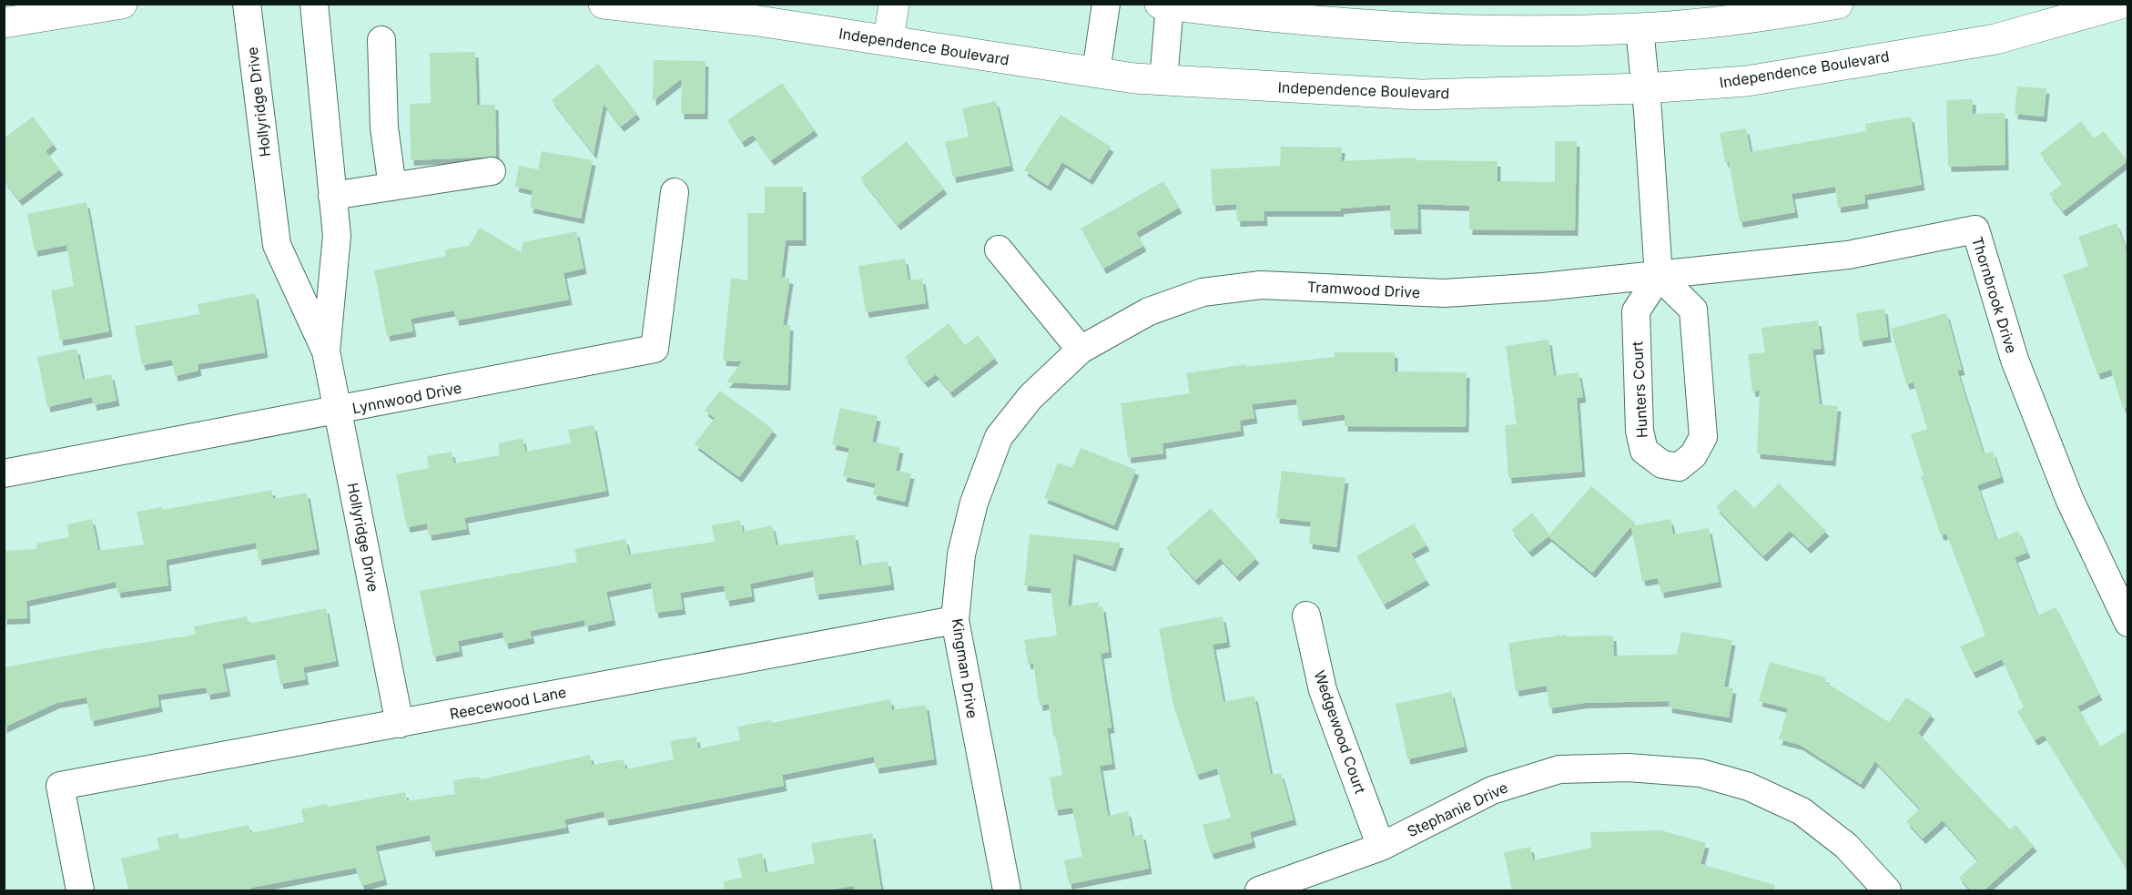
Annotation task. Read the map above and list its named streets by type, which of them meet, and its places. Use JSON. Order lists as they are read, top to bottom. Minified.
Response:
{"streets":{"main road":["Independence Boulevard"],"street":["Hollyridge Drive","Tramwood Drive","Thornbrook Drive","Hunters Court","Lynnwood Drive","Kingman Drive","Reecewood Lane","Wedgewood Court","Stephanie Drive"]},"crossings":[["Hollyridge Drive","Lynnwood Drive"],["Hollyridge Drive","Reecewood Lane"],["Tramwood Drive","Thornbrook Drive"],["Tramwood Drive","Hunters Court"],["Tramwood Drive","Kingman Drive"],["Thornbrook Drive","Hunters Court"],["Kingman Drive","Reecewood Lane"],["Wedgewood Court","Stephanie Drive"]]}
